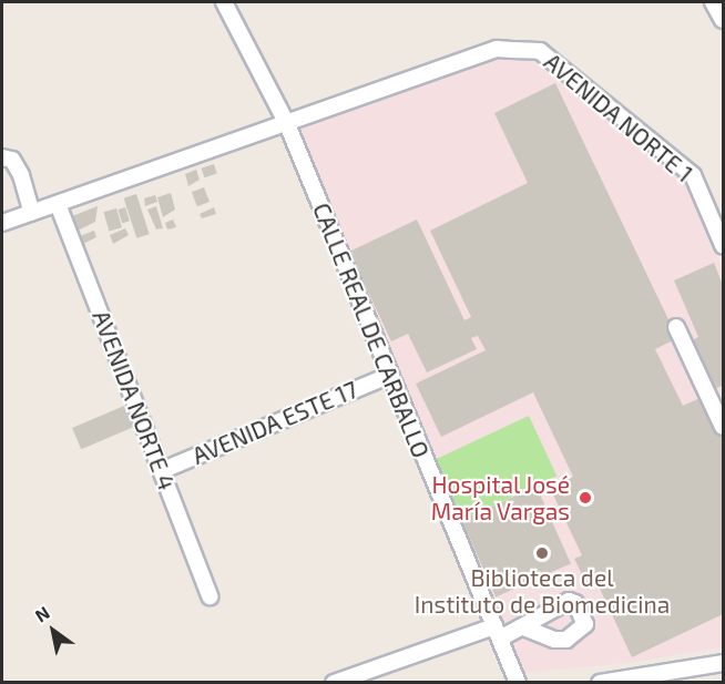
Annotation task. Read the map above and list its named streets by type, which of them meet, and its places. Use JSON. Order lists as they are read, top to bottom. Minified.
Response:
{"streets":{"street":["AVENIDA NORTE 1","CALLE REAL DE CARBALLO","AVENIDA NORTE 4","AVENIDA ESTE 17"]},"crossings":[["AVENIDA NORTE 1","CALLE REAL DE CARBALLO"],["AVENIDA NORTE 1","AVENIDA NORTE 4"],["CALLE REAL DE CARBALLO","AVENIDA ESTE 17"],["AVENIDA NORTE 4","AVENIDA ESTE 17"]],"places":["Hospital José María Vargas","Biblioteca del Instituto de Biomedicina"],"north":"top left"}
